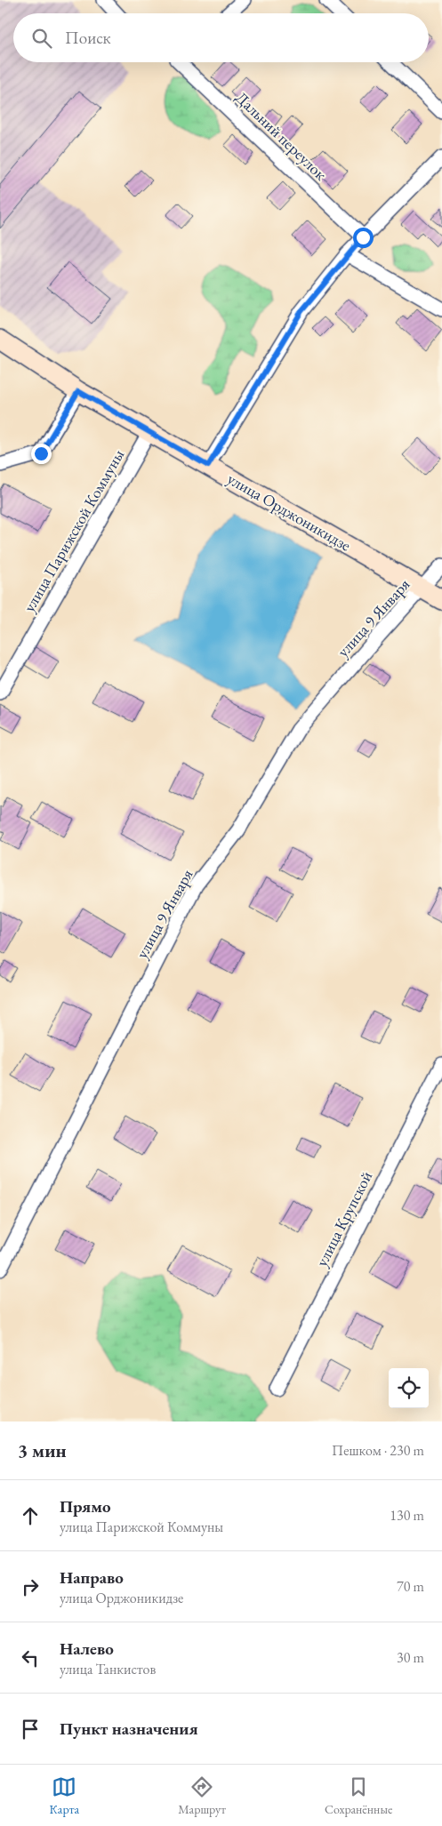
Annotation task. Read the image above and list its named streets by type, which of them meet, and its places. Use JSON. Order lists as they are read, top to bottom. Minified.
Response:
{"streets":{"main road":["улица Орджоникидзе"],"street":["Дальний переулок","улица Парижской Коммуны","улица 9 Января","улица Крупской"]},"crossings":[["улица Орджоникидзе","улица Парижской Коммуны"],["улица Орджоникидзе","улица 9 Января"]],"page":{"search":"Поиск","heading":["3 мин","Пешком · 230 m"],"list":[["Прямо","улица Парижской Коммуны","130 m"],["Направо","улица Орджоникидзе","70 m"],["Налево","улица Танкистов","30 m"],"Пункт назначения"],"nav":["Карта","Маршрут","Сохранённые"]}}
